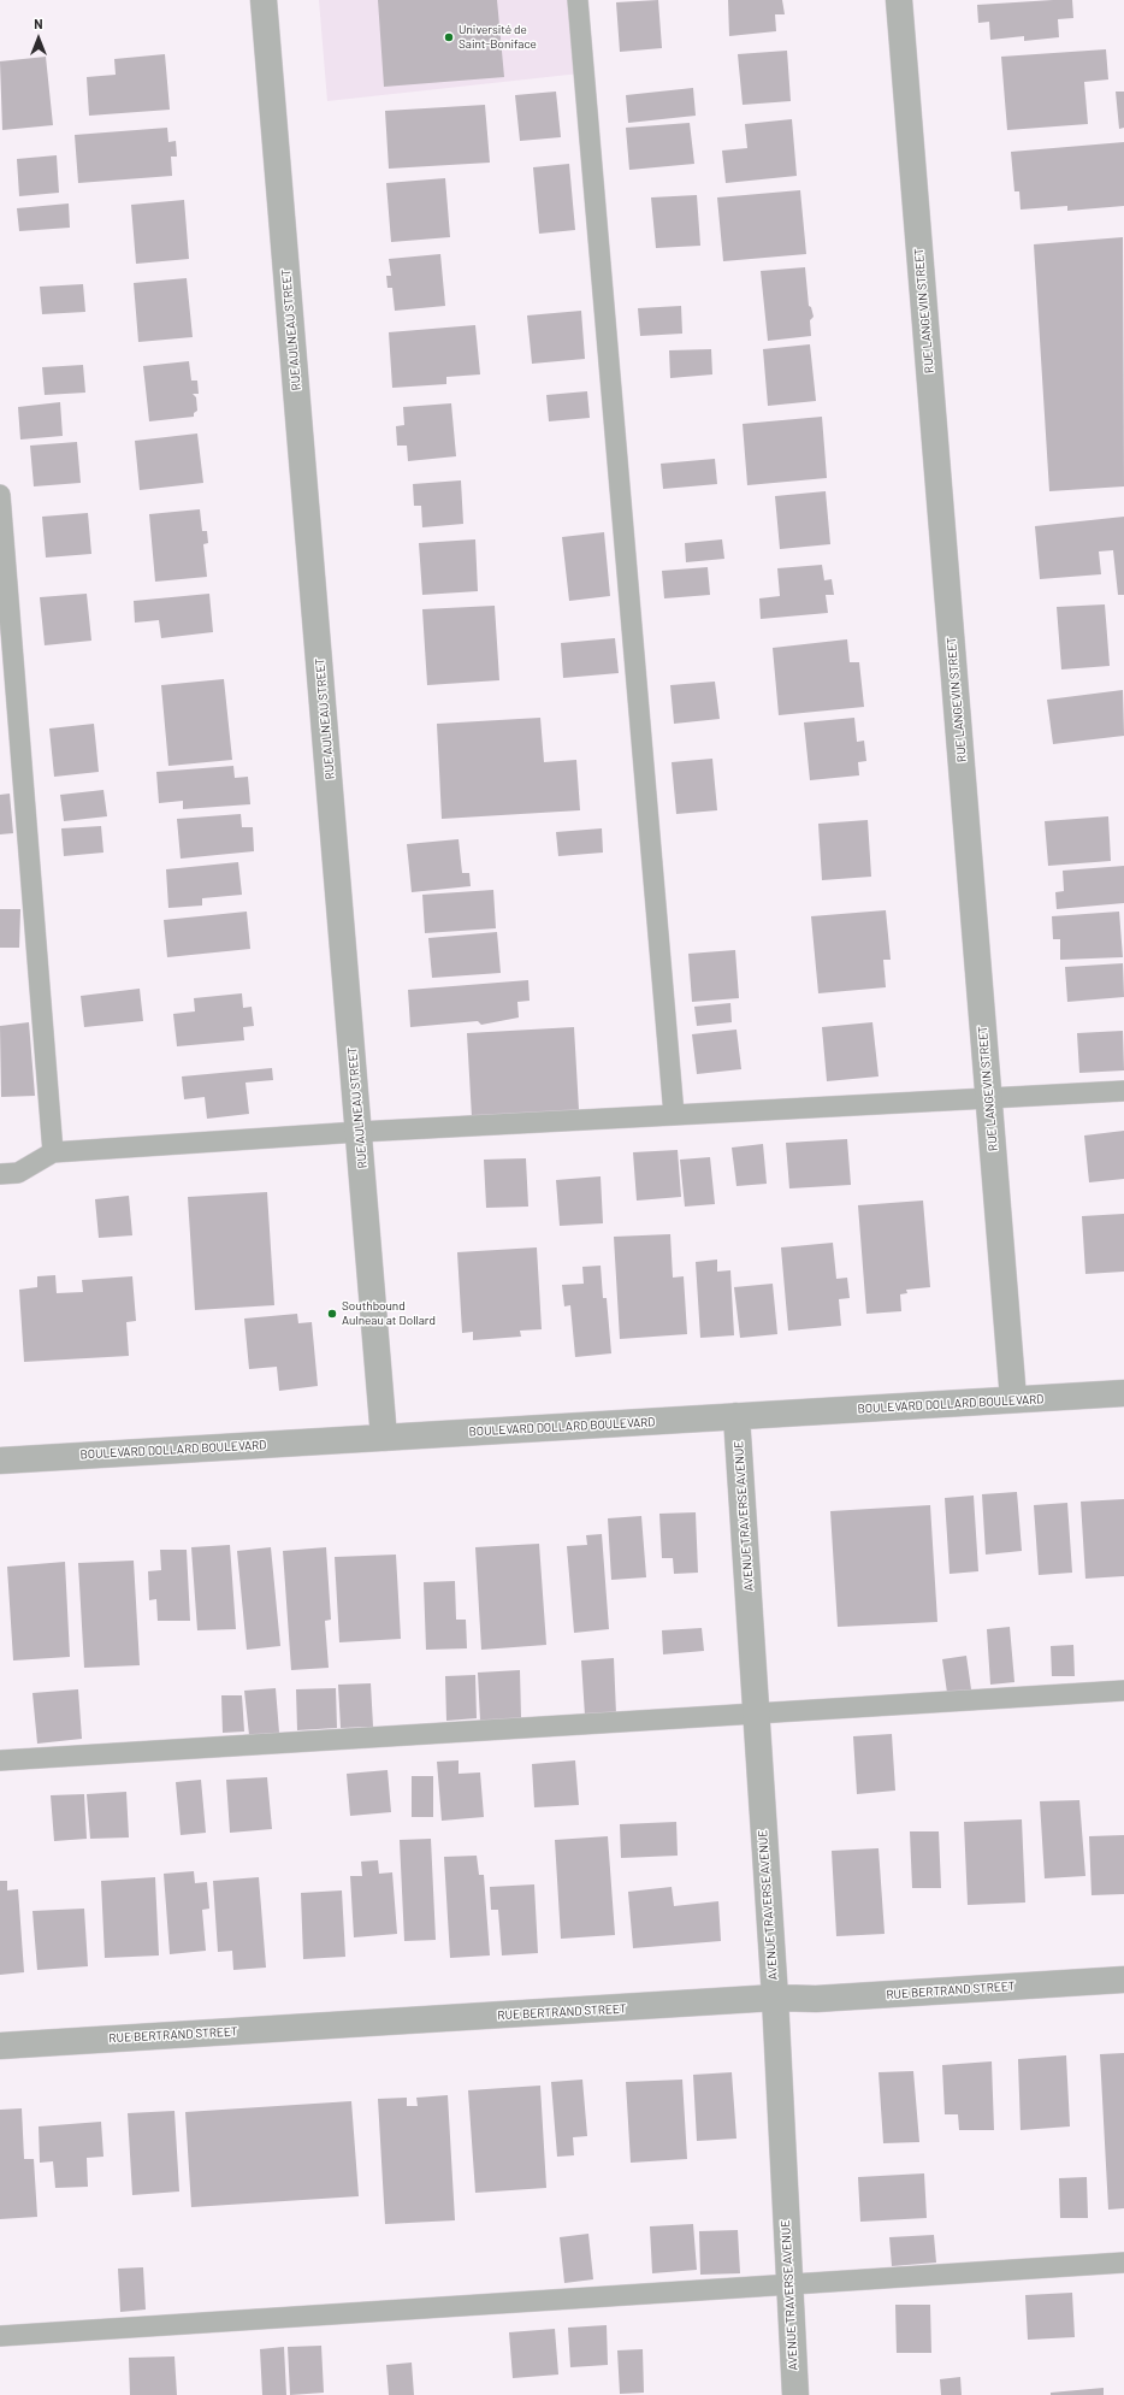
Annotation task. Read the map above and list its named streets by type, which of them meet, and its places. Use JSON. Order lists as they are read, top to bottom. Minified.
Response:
{"streets":{"street":["RUE LANGEVIN STREET","RUE AULNEAU STREET","BOULEVARD DOLLARD BOULEVARD","AVENUE TRAVERSE AVENUE","RUE BERTRAND STREET"]},"crossings":[["RUE LANGEVIN STREET","BOULEVARD DOLLARD BOULEVARD"],["RUE AULNEAU STREET","BOULEVARD DOLLARD BOULEVARD"],["BOULEVARD DOLLARD BOULEVARD","AVENUE TRAVERSE AVENUE"],["AVENUE TRAVERSE AVENUE","RUE BERTRAND STREET"]],"places":["Université de Saint-Boniface","Southbound Aulneau at Dollard"],"north":"top"}
